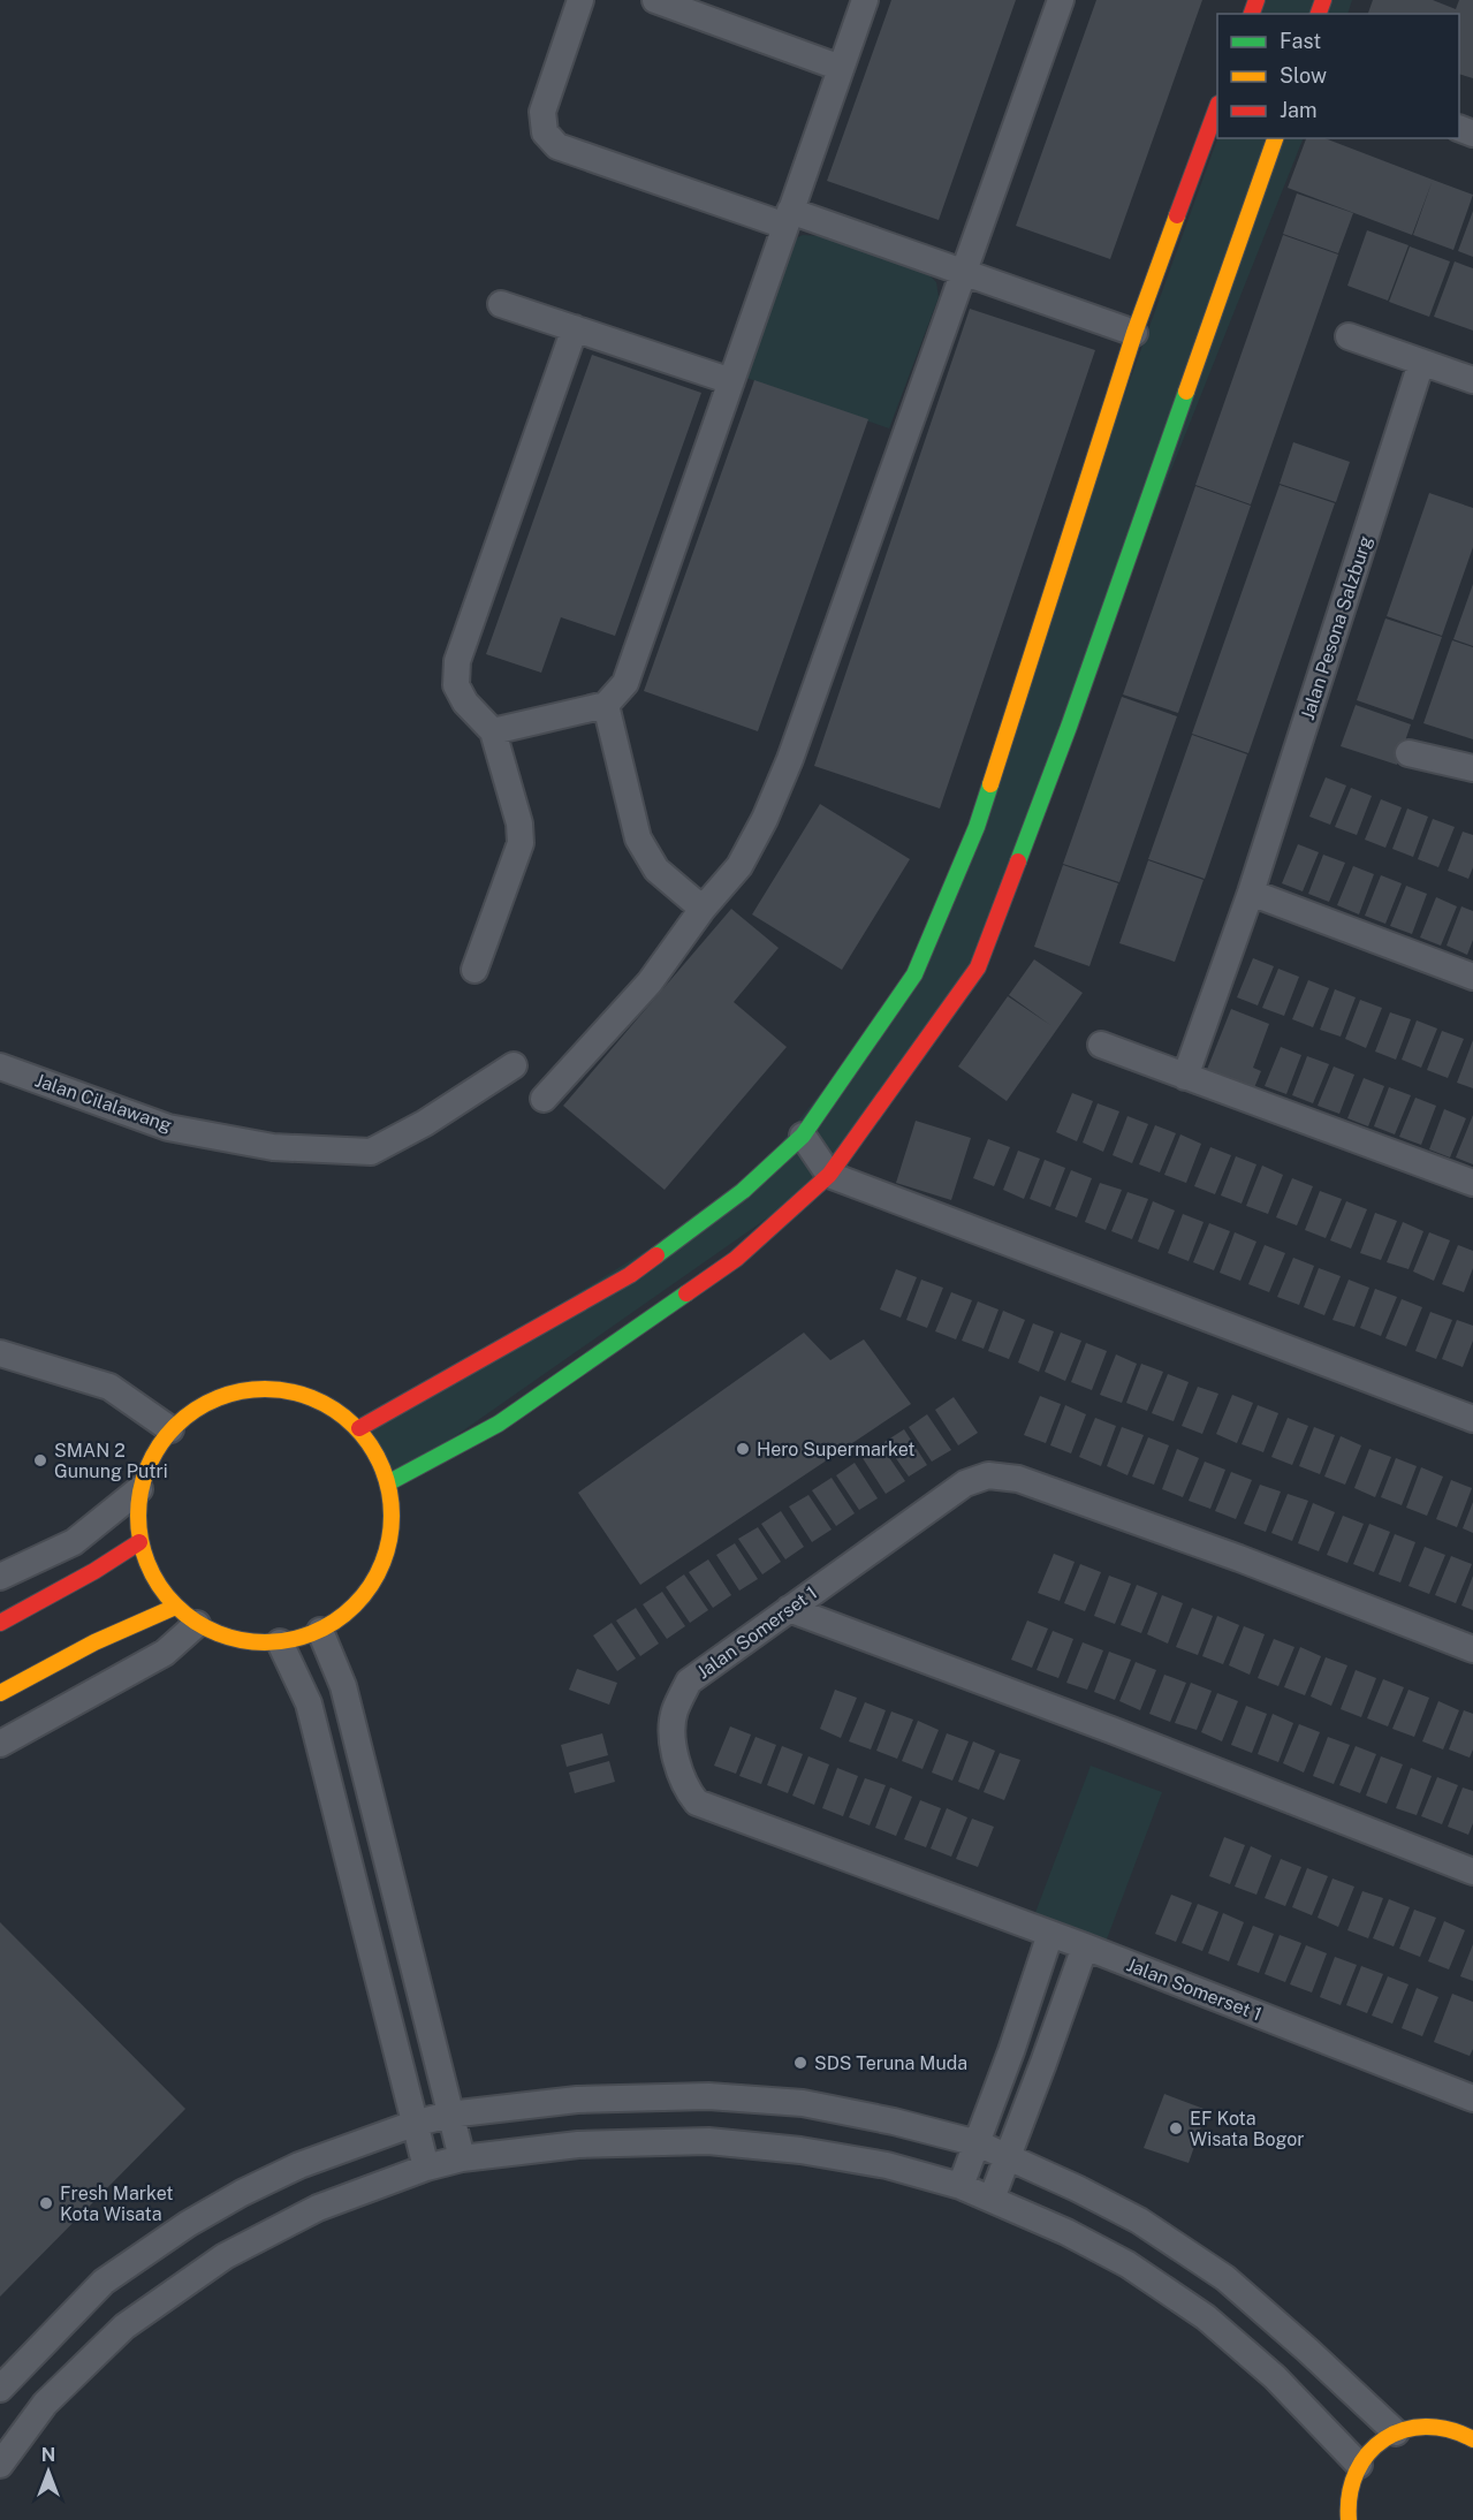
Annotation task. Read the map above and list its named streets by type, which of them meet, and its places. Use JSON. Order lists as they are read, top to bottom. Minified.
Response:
{"streets":{"street":["Jalan Pesona Salzburg","Jalan Cilalawang","Jalan Somerset 1"]},"places":["Hero Supermarket","SMAN 2 Gunung Putri","SDS Teruna Muda","EF Kota Wisata Bogor","Fresh Market Kota Wisata"],"legend":["Fast","Slow","Jam"],"north":"top"}
